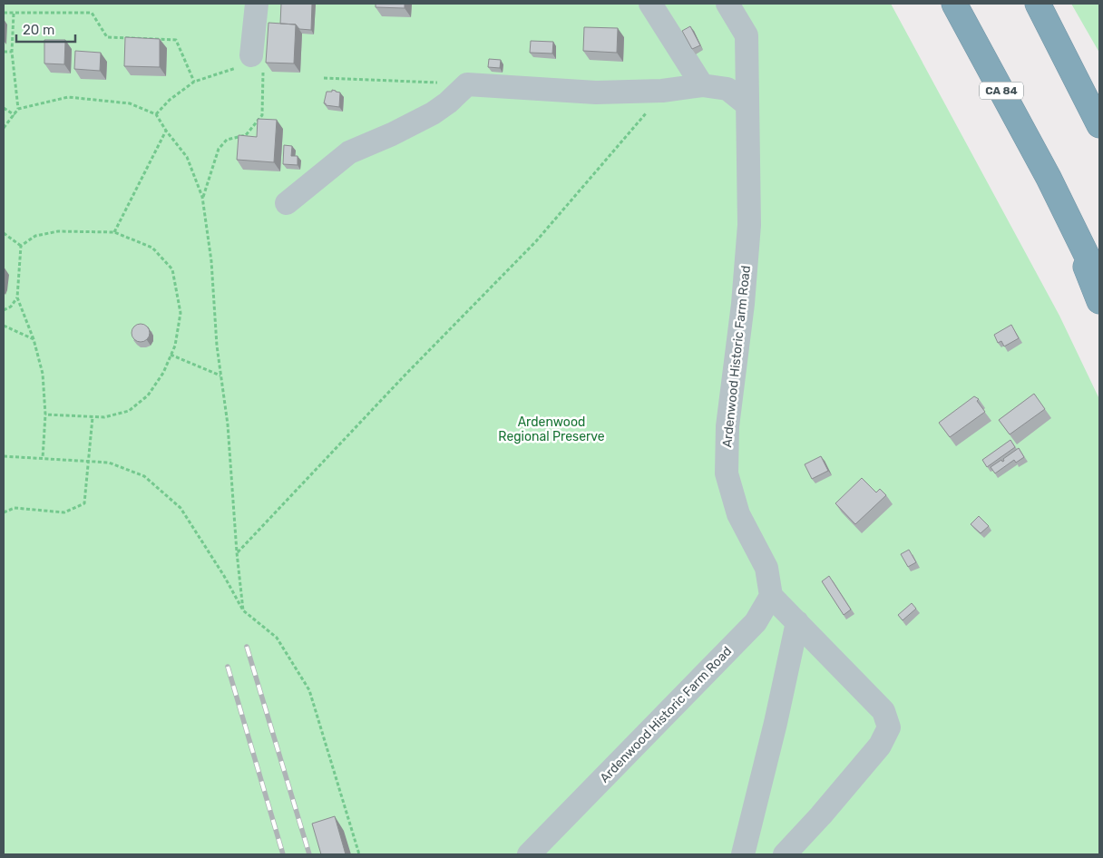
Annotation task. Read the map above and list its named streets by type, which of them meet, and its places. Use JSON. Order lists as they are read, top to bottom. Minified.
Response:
{"streets":{"highway":["CA 84"],"street":["Ardenwood Historic Farm Road"]},"parks":["Ardenwood Regional Preserve"],"scale_bar":"20 m"}
